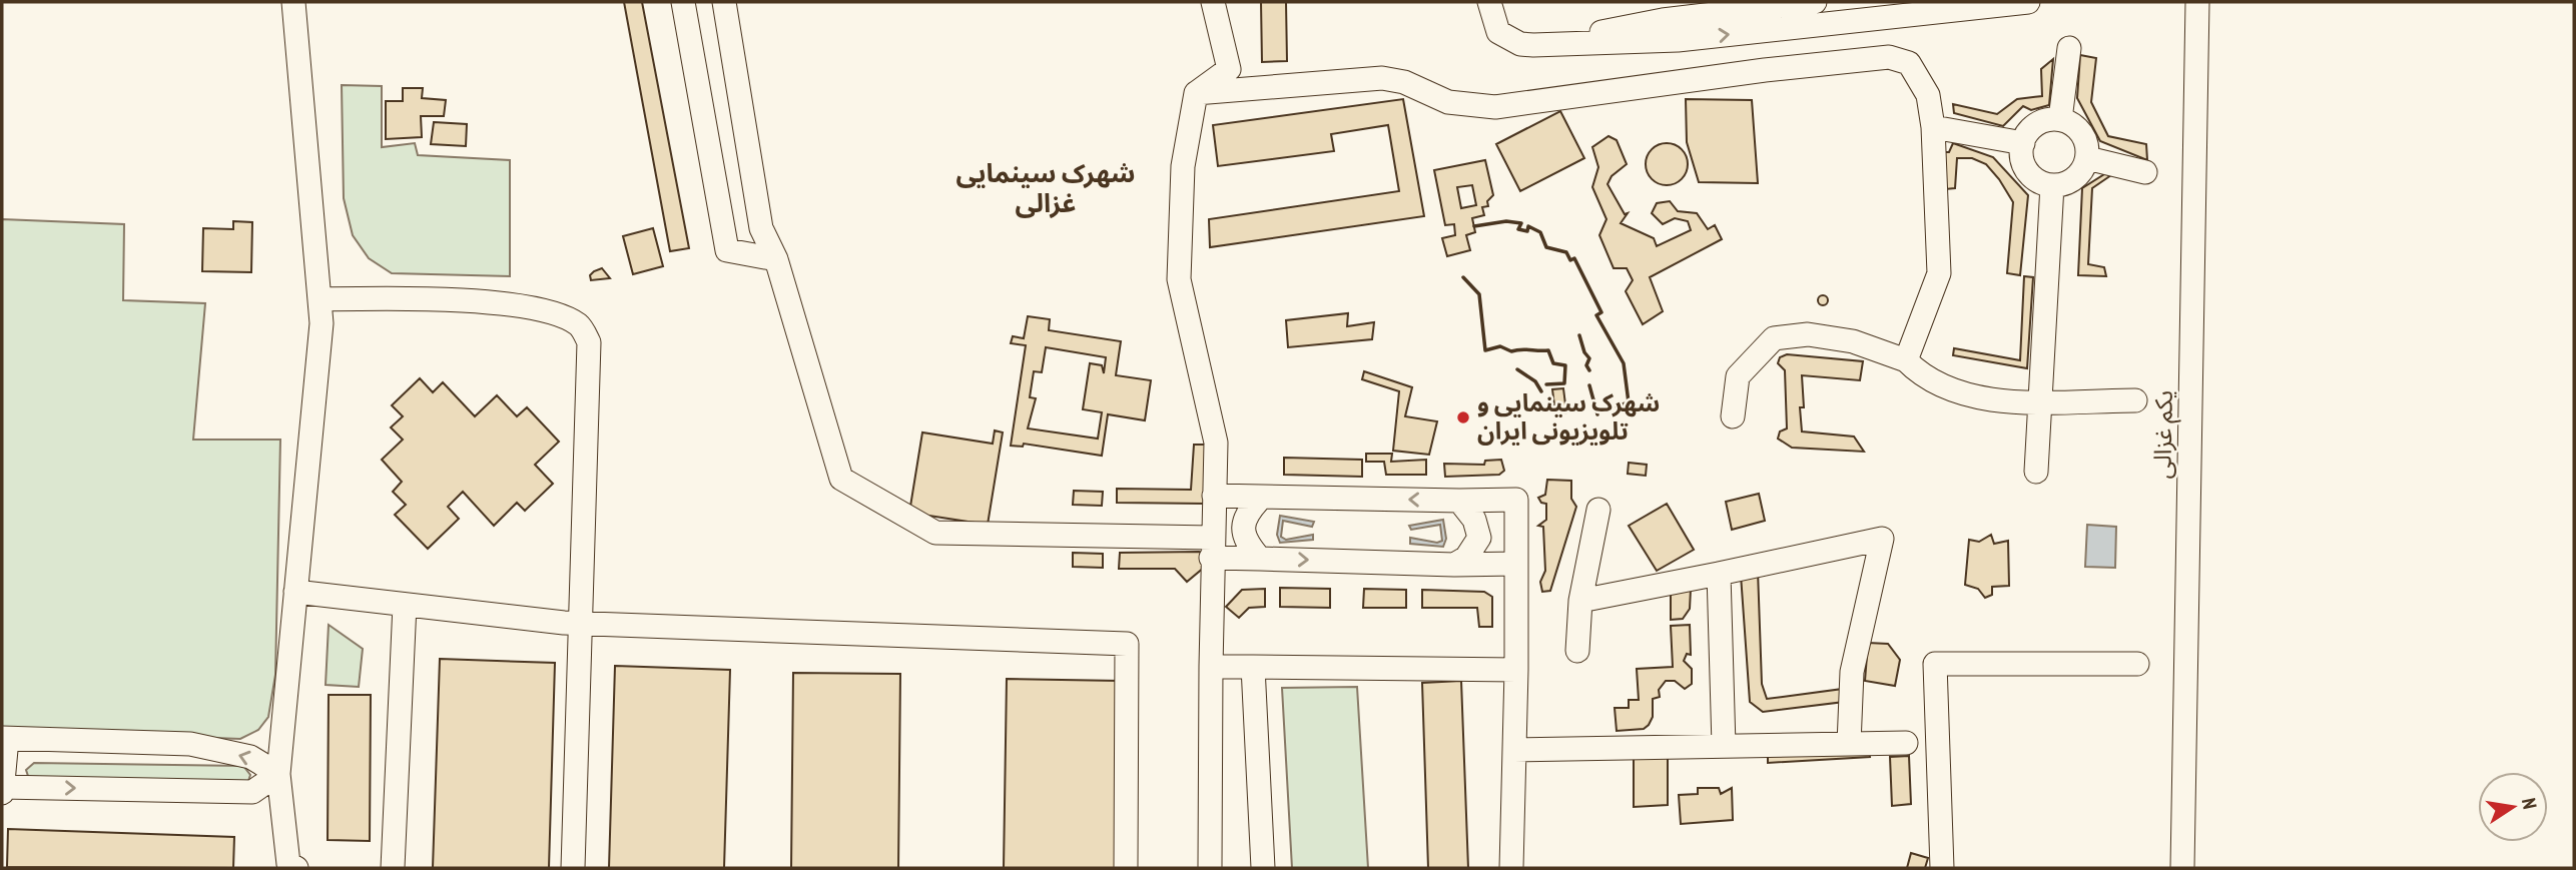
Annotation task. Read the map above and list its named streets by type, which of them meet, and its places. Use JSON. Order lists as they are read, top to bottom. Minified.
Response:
{"streets":{"street":["یکم غزالی"]},"districts":["شهرک سینمایی غزالی"],"places":["شهرک سینمایی و تلویزیونی ایران"],"north":"right"}
